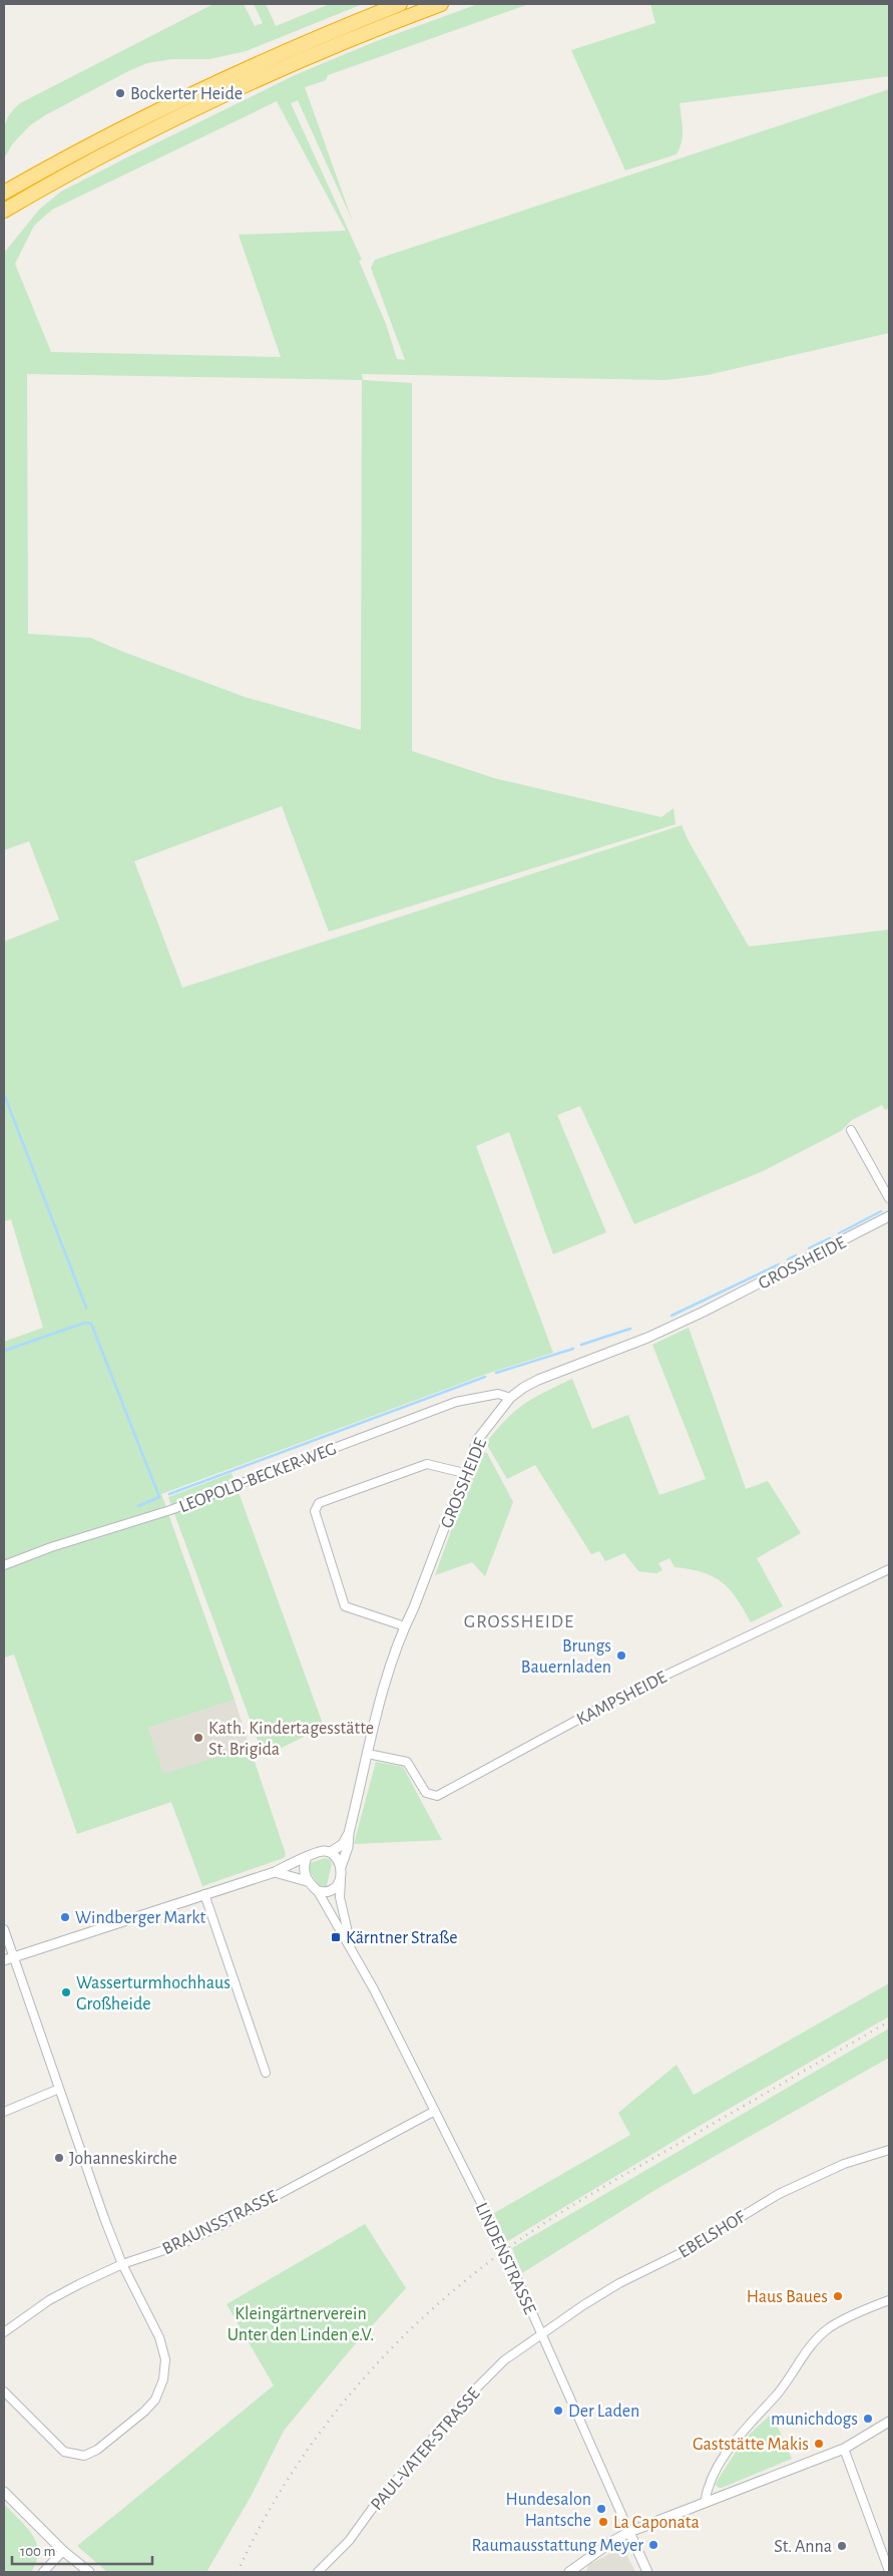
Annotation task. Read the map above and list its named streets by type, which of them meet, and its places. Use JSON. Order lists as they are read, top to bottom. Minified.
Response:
{"streets":{"street":["GROSSHEIDE","LEOPOLD-BECKER-WEG","KAMPSHEIDE","BRAUNSSTRASSE","EBELSHOF","LINDENSTRASSE","PAUL-VATER-STRASSE"]},"crossings":[["GROSSHEIDE","LEOPOLD-BECKER-WEG"],["GROSSHEIDE","KAMPSHEIDE"],["GROSSHEIDE","LINDENSTRASSE"],["BRAUNSSTRASSE","LINDENSTRASSE"],["EBELSHOF","LINDENSTRASSE"],["EBELSHOF","PAUL-VATER-STRASSE"],["LINDENSTRASSE","PAUL-VATER-STRASSE"]],"districts":["GROSSHEIDE"],"parks":["Kleingärtnerverein Unter den Linden e.V."],"places":{"other":["Bockerter Heide","Brungs Bauernladen","Kath. Kindertagesstätte St. Brigida","Windberger Markt","Wasserturmhochhaus Großheide","Johanneskirche","Haus Baues","Der Laden","munichdogs","Gaststätte Makis","Hundesalon Hantsche","La Caponata","Raumausstattung Meyer","St. Anna"],"transit":["Kärntner Straße"]},"scale_bar":"100 m"}
